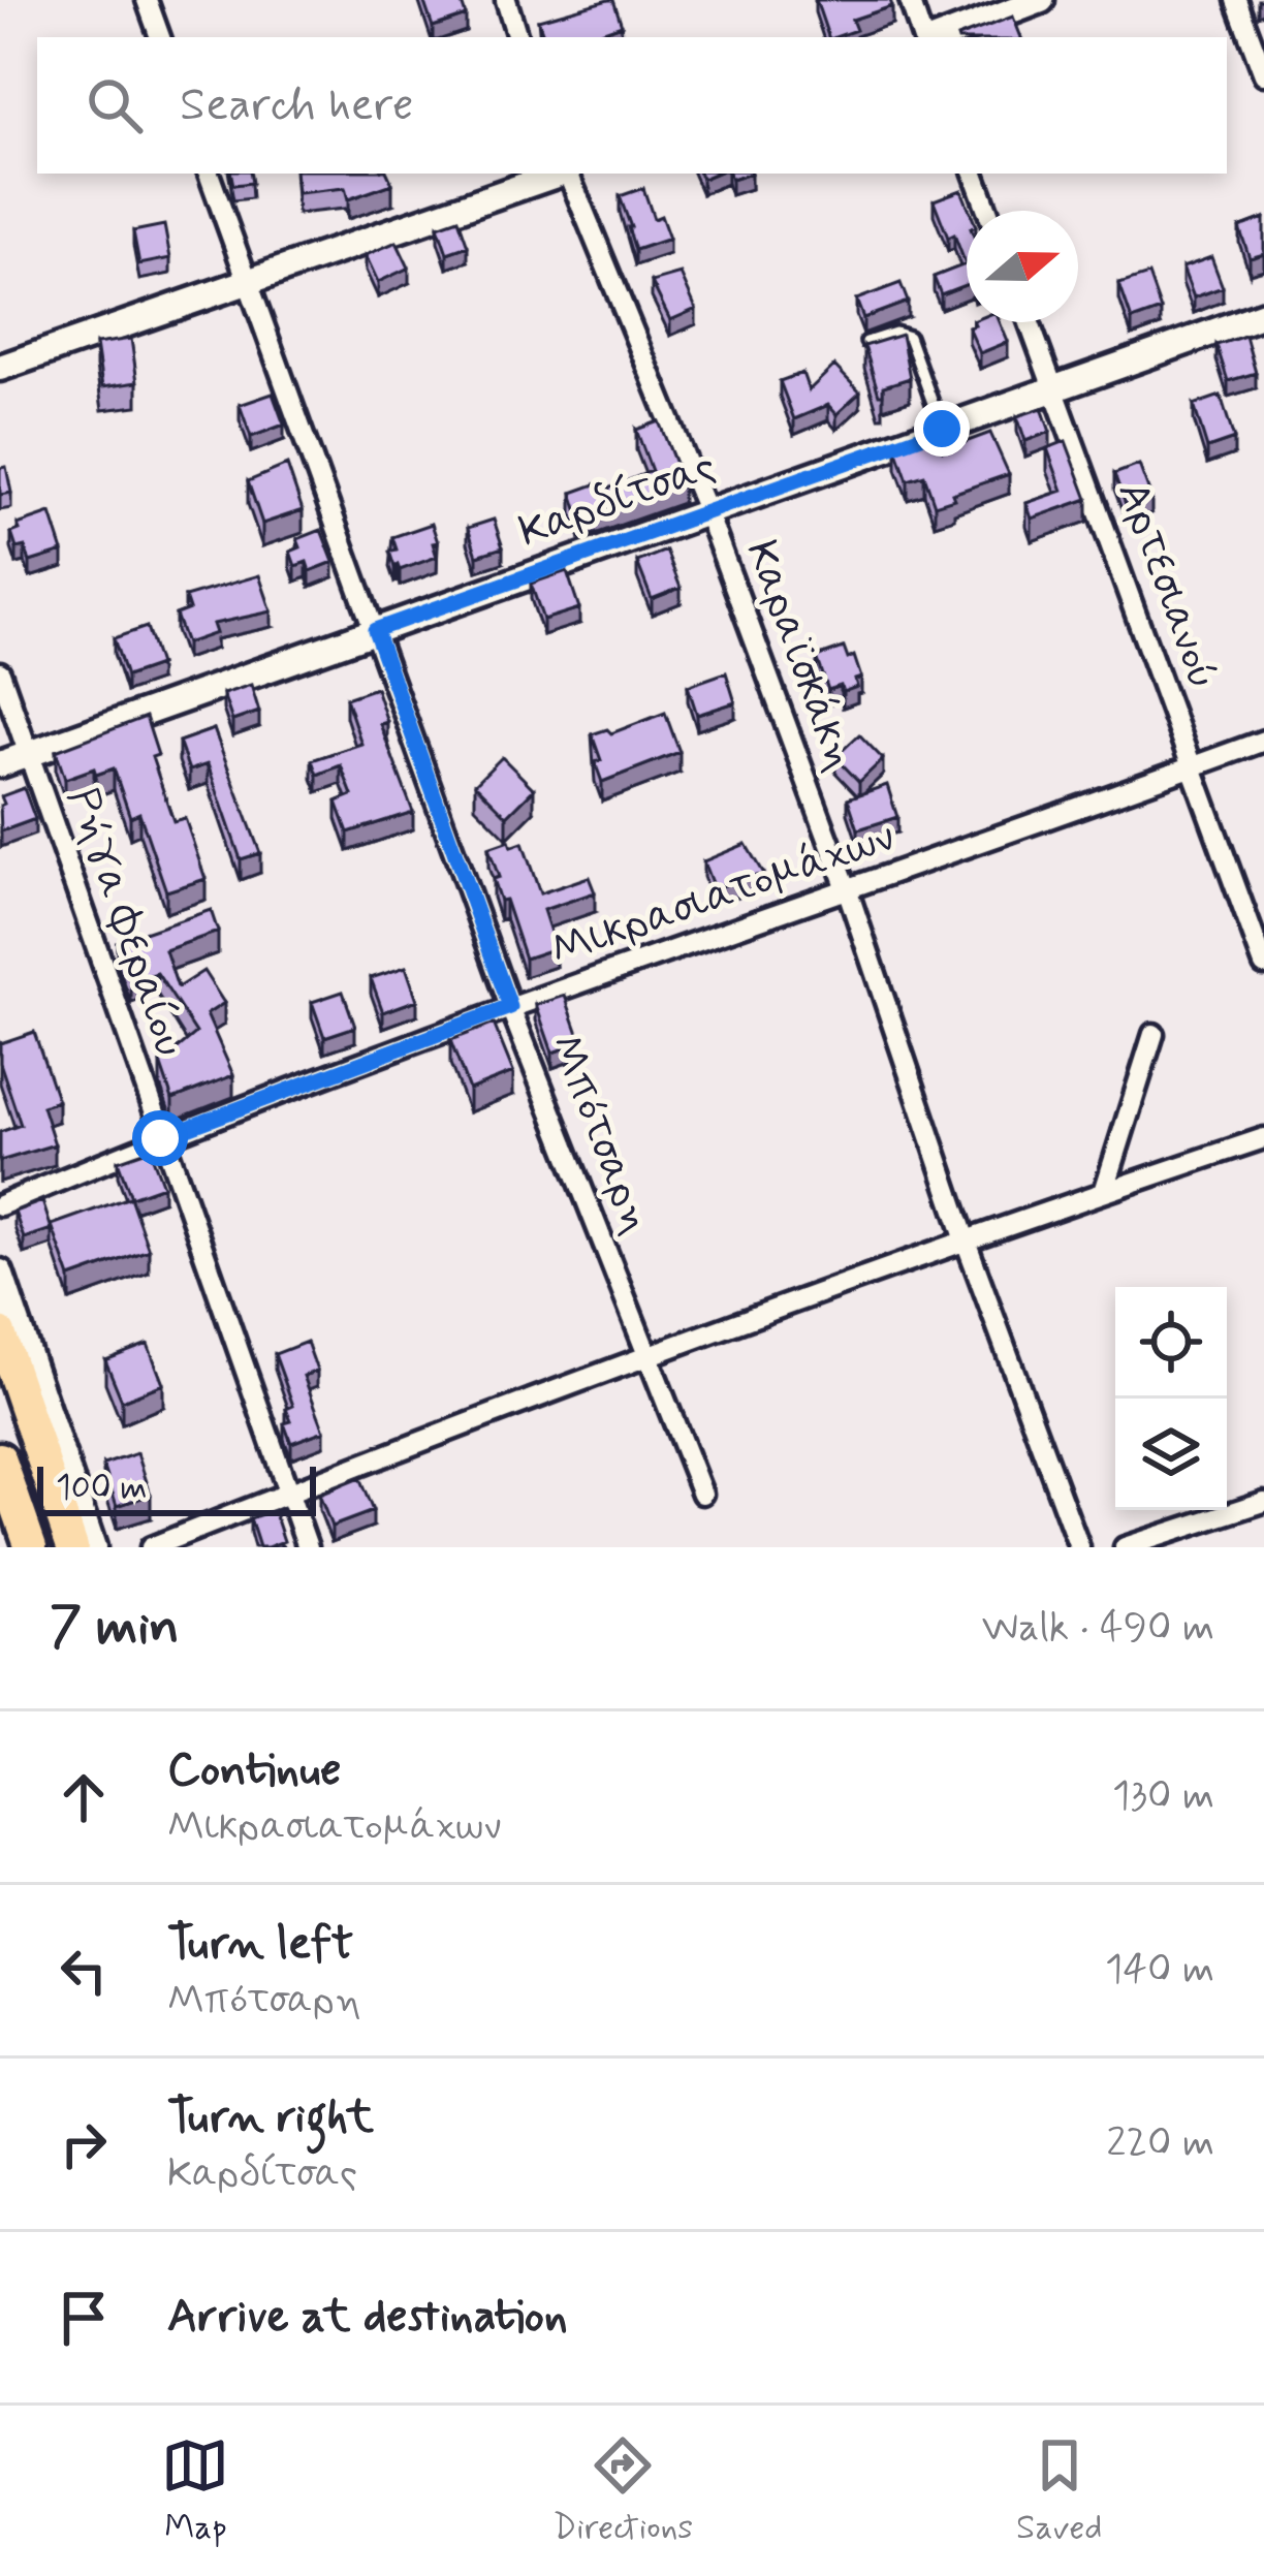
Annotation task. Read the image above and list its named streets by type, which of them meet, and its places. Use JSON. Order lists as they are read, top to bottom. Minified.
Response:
{"streets":{"street":["Καρδίτσας","Αρτεσιανού","Καραϊσκάκη","Μικρασιατομάχων","Ρήγα Φεραίου","Μπότσαρη"]},"crossings":[["Καρδίτσας","Αρτεσιανού"],["Καρδίτσας","Καραϊσκάκη"],["Καρδίτσας","Ρήγα Φεραίου"],["Καρδίτσας","Μπότσαρη"],["Αρτεσιανού","Μικρασιατομάχων"],["Καραϊσκάκη","Μικρασιατομάχων"],["Μικρασιατομάχων","Ρήγα Φεραίου"],["Μικρασιατομάχων","Μπότσαρη"]],"scale_bar":"100 m","north":"right","page":{"search":"Search here","scale":"100 m","heading":["7 min","Walk · 490 m"],"list":[["Continue","Μικρασιατομάχων","130 m"],["Turn left","Μπότσαρη","140 m"],["Turn right","Καρδίτσας","220 m"],"Arrive at destination"],"nav":["Map","Directions","Saved"]}}
